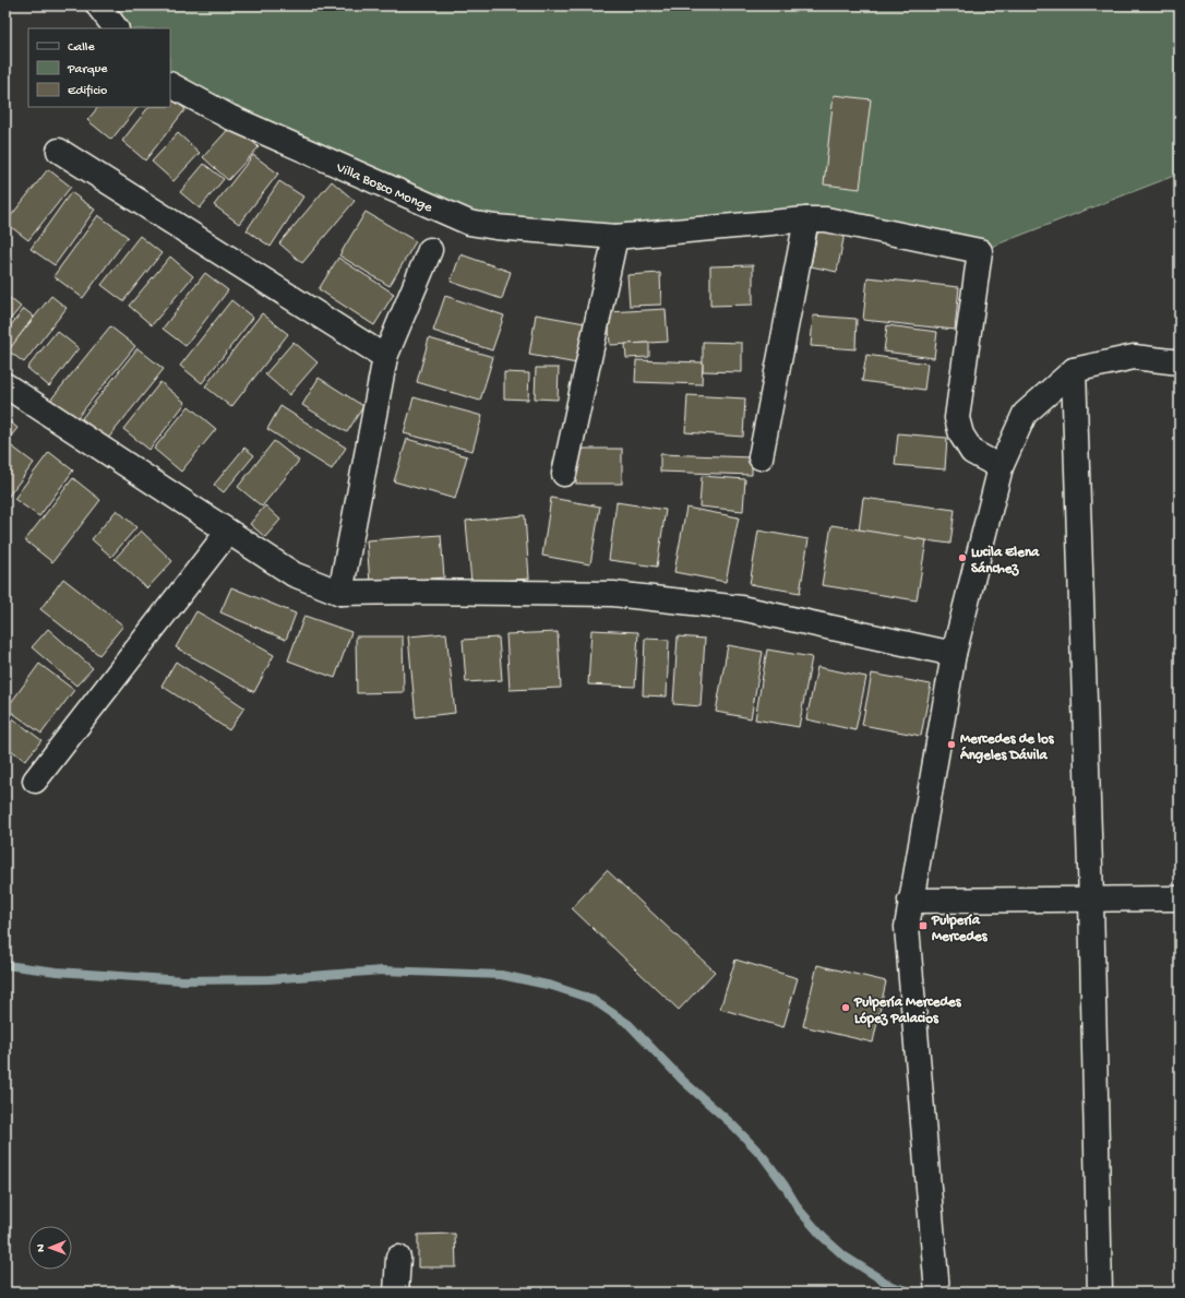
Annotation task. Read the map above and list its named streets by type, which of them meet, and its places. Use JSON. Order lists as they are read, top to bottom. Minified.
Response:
{"streets":{"street":["Villa Bosco Monge"]},"places":{"other":["Lucila Elena Sánchez","Mercedes de los Ángeles Dávila","Pulpería Mercedes López Palacios"],"transit":["Pulpería Mercedes"]},"legend":["Calle","Parque","Edificio"],"north":"left"}
